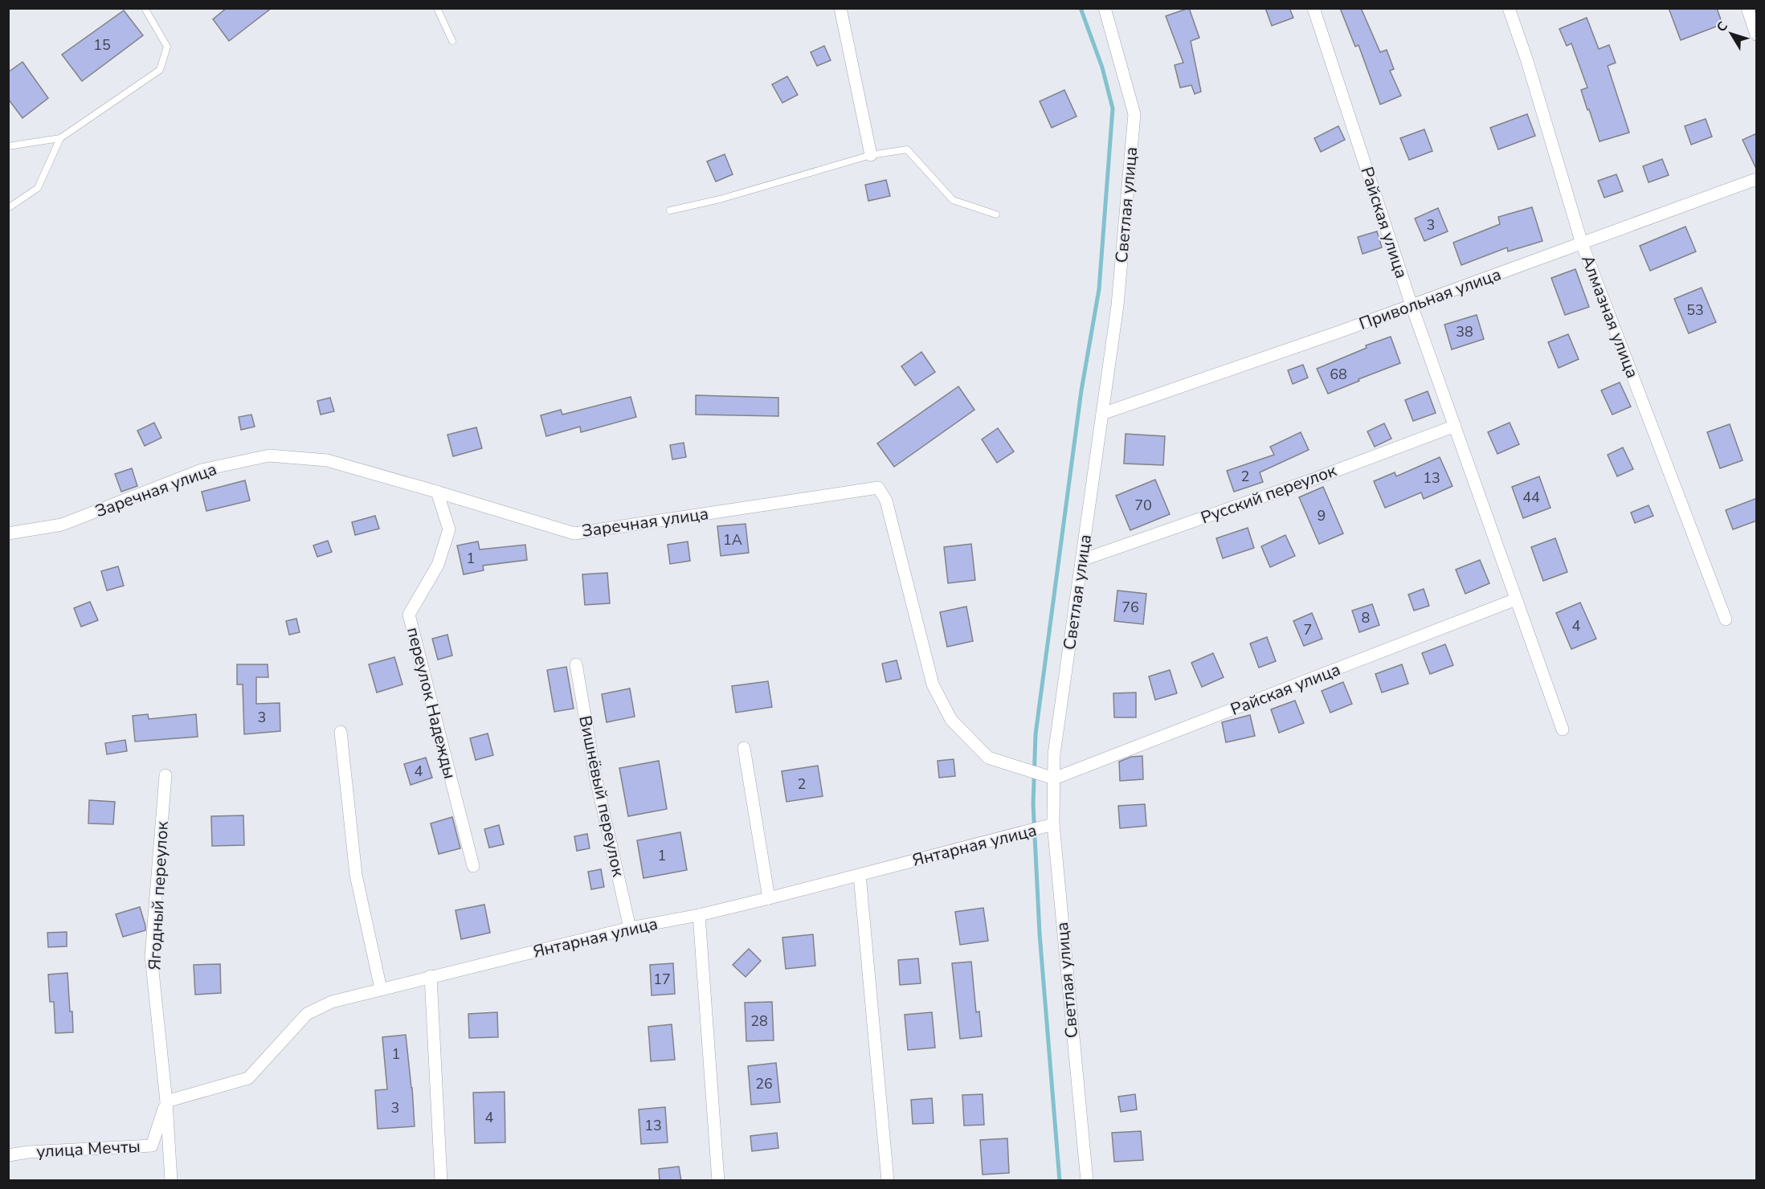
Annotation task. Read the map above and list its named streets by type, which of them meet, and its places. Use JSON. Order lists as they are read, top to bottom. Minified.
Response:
{"streets":{"street":["Светлая улица","Райская улица","Привольная улица","Алмазная улица","Заречная улица","Русский переулок","переулок Надежды","Вишнёвый переулок","Янтарная улица","Ягодный переулок","улица Мечты"]},"crossings":[["Светлая улица","Райская улица"],["Светлая улица","Привольная улица"],["Светлая улица","Заречная улица"],["Светлая улица","Русский переулок"],["Светлая улица","Янтарная улица"],["Райская улица","Привольная улица"],["Райская улица","Заречная улица"],["Райская улица","Русский переулок"],["Привольная улица","Алмазная улица"],["Заречная улица","переулок Надежды"],["Вишнёвый переулок","Янтарная улица"],["Янтарная улица","Ягодный переулок"],["Янтарная улица","улица Мечты"],["Ягодный переулок","улица Мечты"]],"house_numbers":["15","3","53","38","68","2","13","44","70","9","1А","1","76","8","4","7","3","4","2","1","17","28","1","26","3","4","13"],"north":"top left"}
